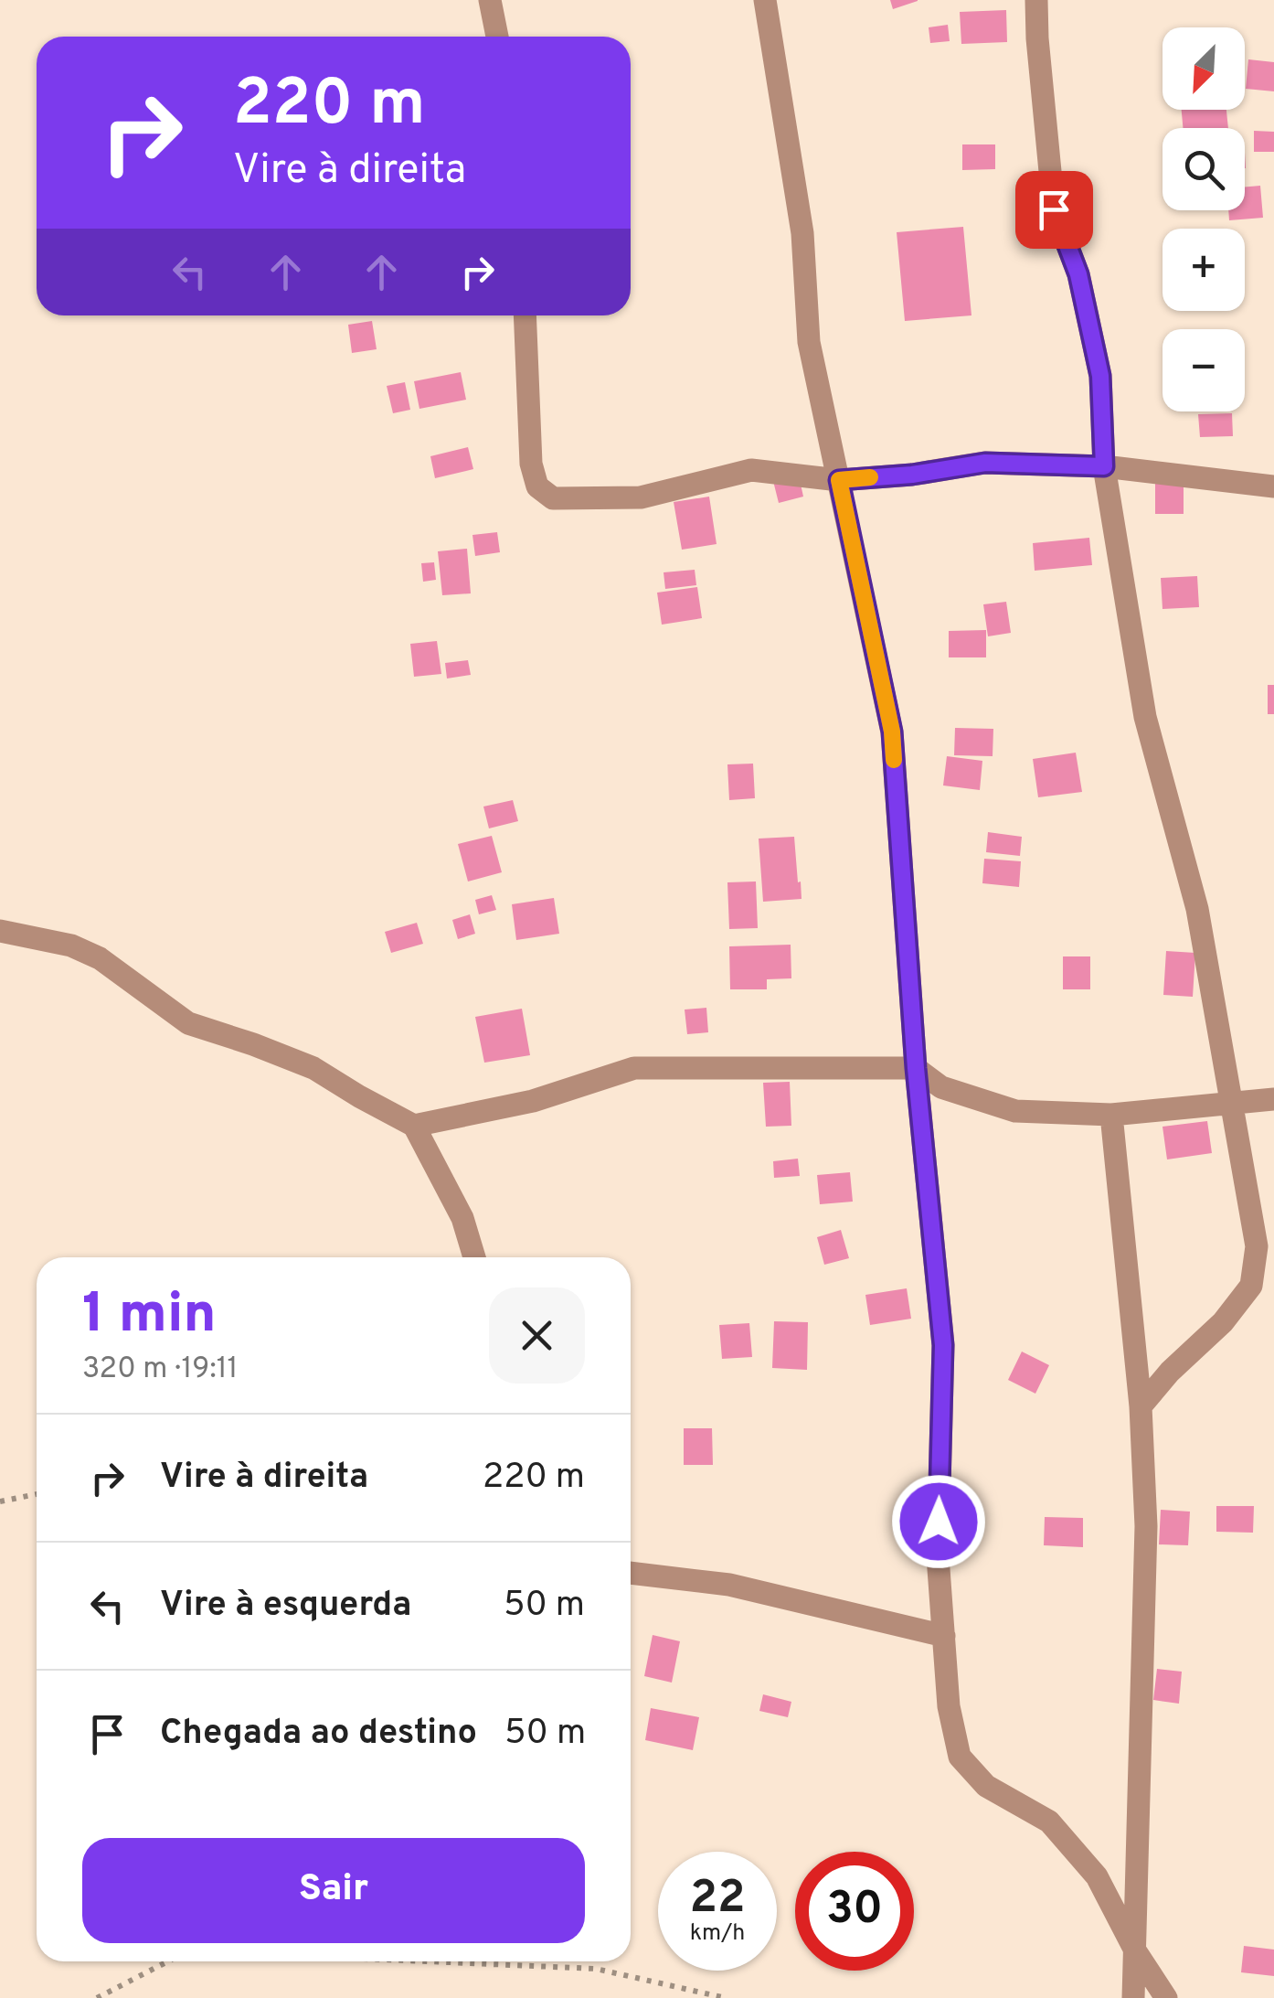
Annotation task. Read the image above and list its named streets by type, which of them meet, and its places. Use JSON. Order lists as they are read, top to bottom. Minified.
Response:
{"north":"bottom left","page":{"map_buttons":["+","−"],"turn":["220 m","Vire à direita"],"heading":["1 min","320 m · 19:11"],"list":[{"name":"Vire à direita","value":"220 m"},{"name":"Vire à esquerda","value":"50 m"},{"name":"Chegada ao destino","value":"50 m"}],"buttons":"Sair","speed":"22 km/h","limit":"30"}}
